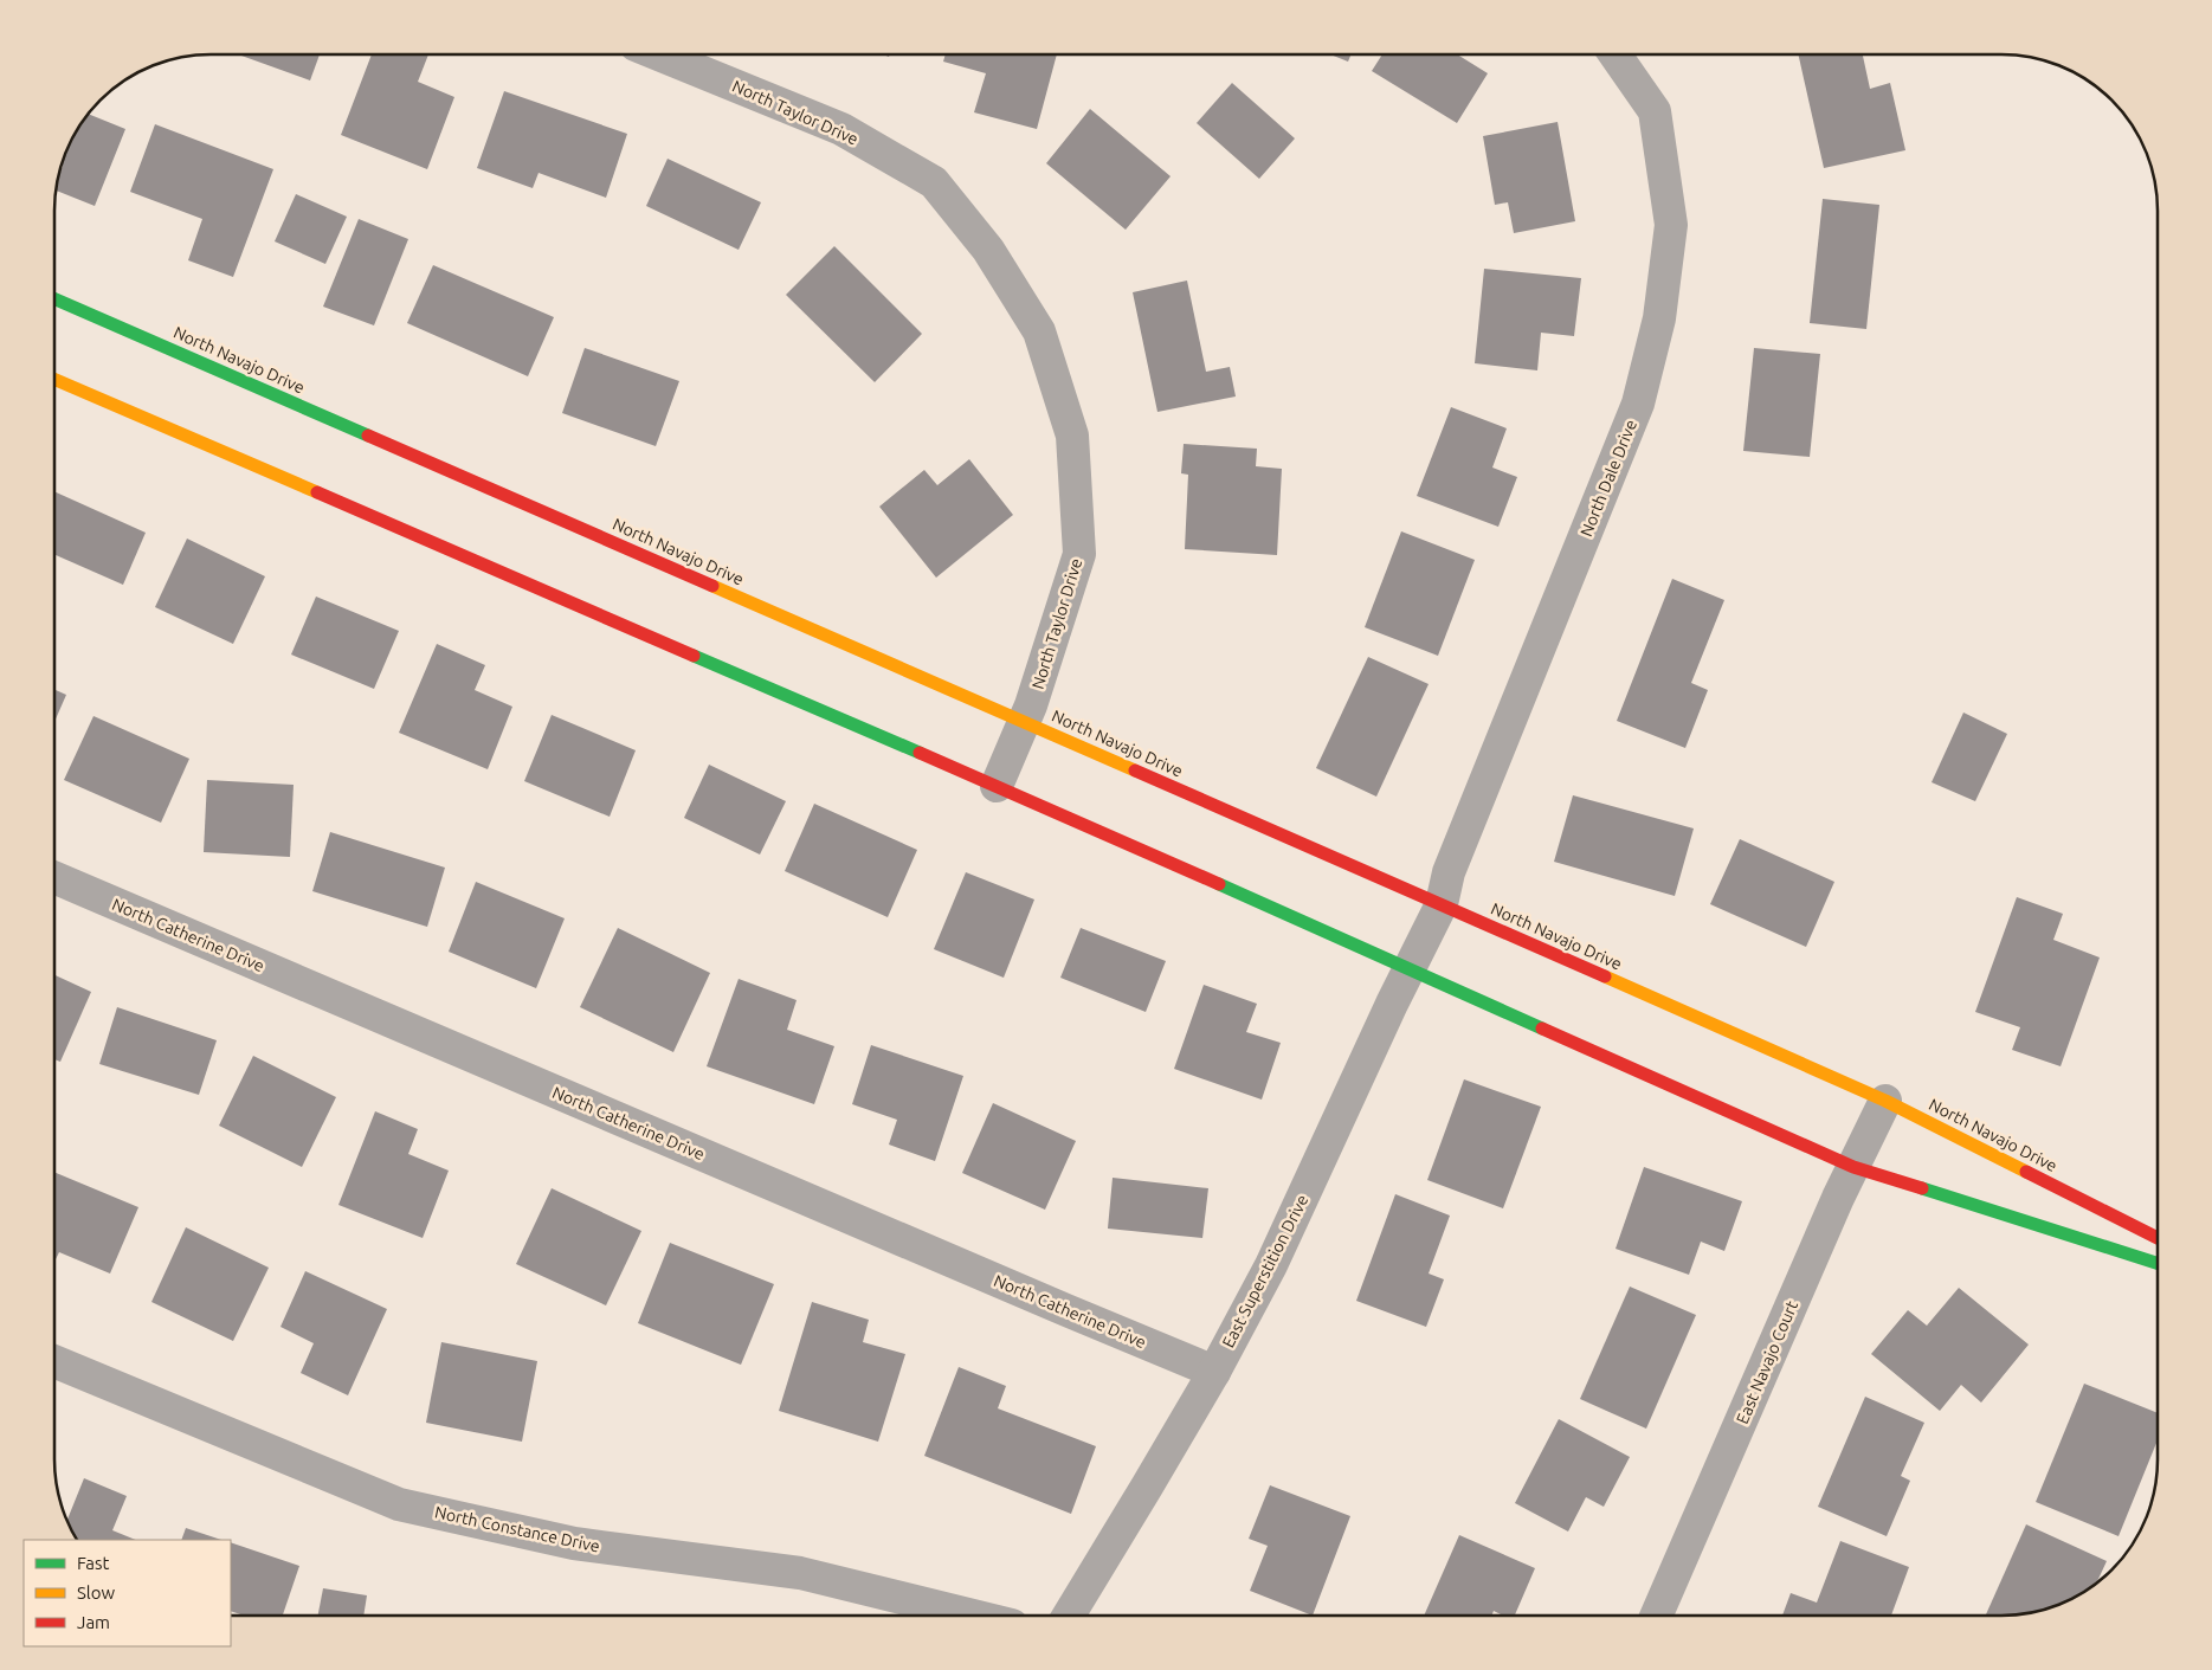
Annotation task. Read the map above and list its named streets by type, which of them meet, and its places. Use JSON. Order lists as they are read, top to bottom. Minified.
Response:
{"streets":{"street":["North Taylor Drive","North Navajo Drive","North Dale Drive","North Catherine Drive","East Superstition Drive","East Navajo Court","North Constance Drive"]},"crossings":[["North Taylor Drive","North Navajo Drive"],["North Navajo Drive","North Dale Drive"],["North Navajo Drive","East Superstition Drive"],["North Navajo Drive","East Navajo Court"],["North Dale Drive","East Superstition Drive"],["North Catherine Drive","East Superstition Drive"]],"legend":["Fast","Slow","Jam"]}
